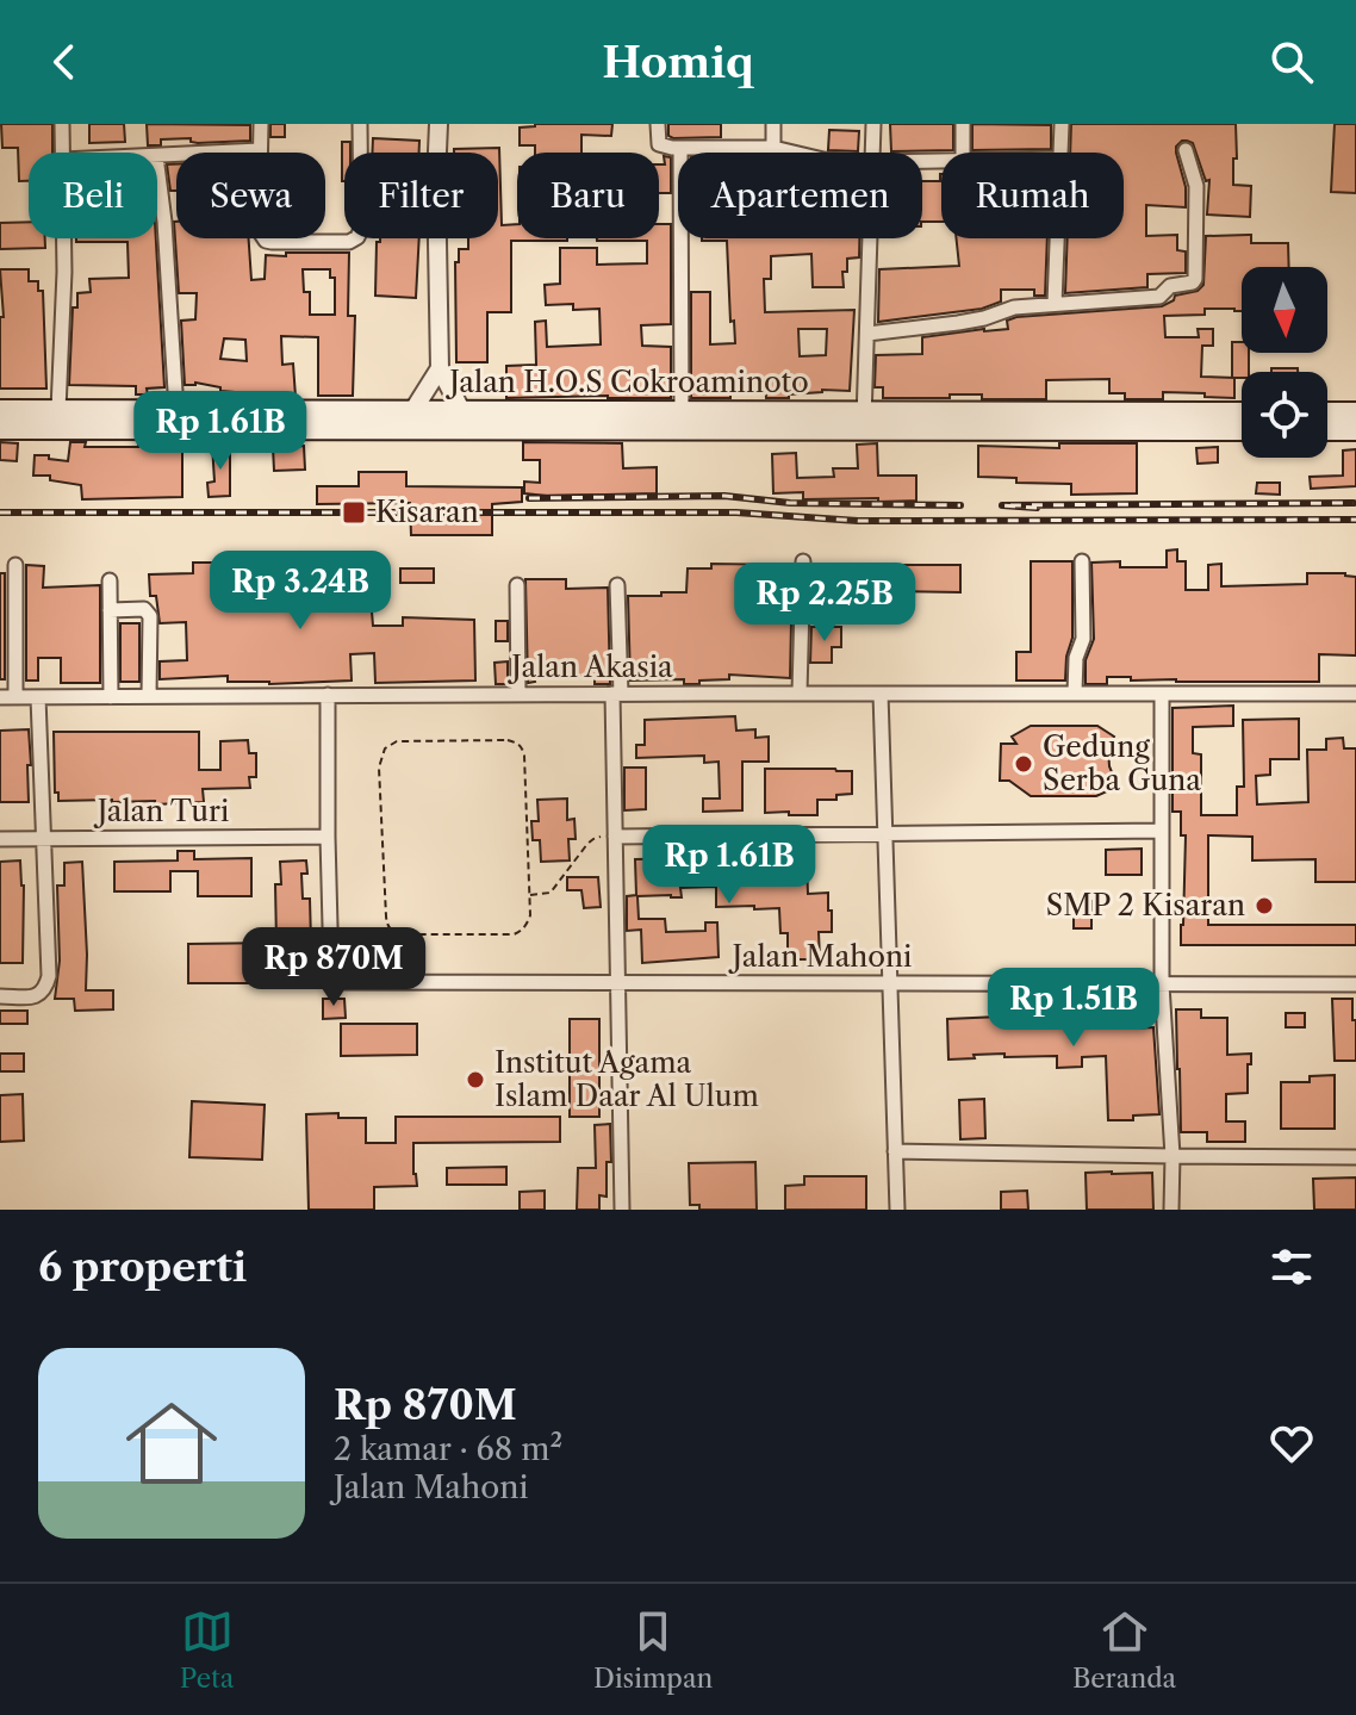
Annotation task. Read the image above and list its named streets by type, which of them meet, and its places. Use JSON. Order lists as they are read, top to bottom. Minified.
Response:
{"streets":{"main road":["Jalan H.O.S Cokroaminoto"],"street":["Jalan Akasia","Jalan Turi","Jalan Mahoni"]},"crossings":[["Jalan Turi","Jalan Mahoni"]],"places":{"transit":["Kisaran"],"other":["Gedung Serba Guna","SMP 2 Kisaran","Institut Agama Islam Daar Al Ulum"]},"north":"bottom","page":{"header":"Homiq","chip":["Beli","Sewa","Filter","Baru","Apartemen","Rumah"],"price":["Rp 1.61B","Rp 3.24B","Rp 2.25B","Rp 1.61B","Rp 870M","Rp 1.51B"],"heading":"6 properti","list":[{"name":"Rp 870M","note":"2 kamar · 68 m² · Jalan Mahoni"}],"tabs":["Peta","Disimpan","Beranda"]}}
